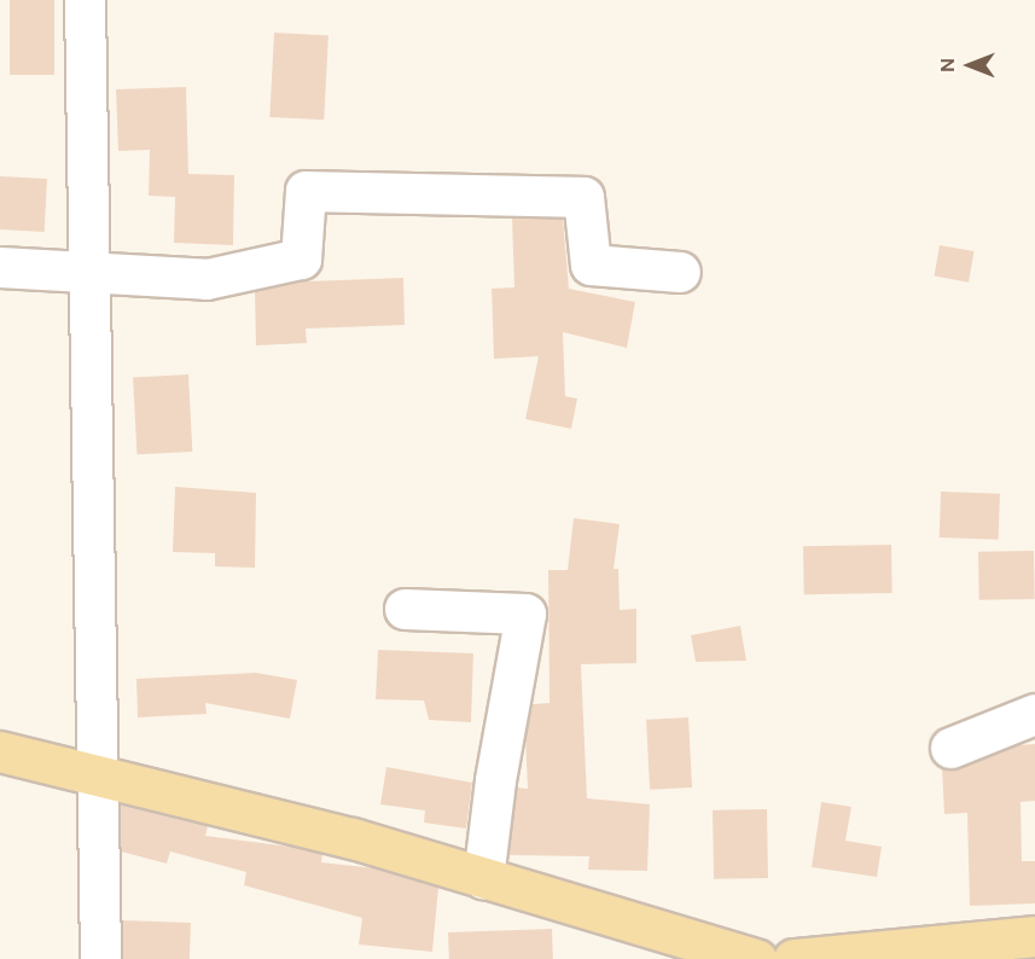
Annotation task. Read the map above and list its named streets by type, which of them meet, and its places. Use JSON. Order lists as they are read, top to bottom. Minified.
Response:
{"north":"left"}
